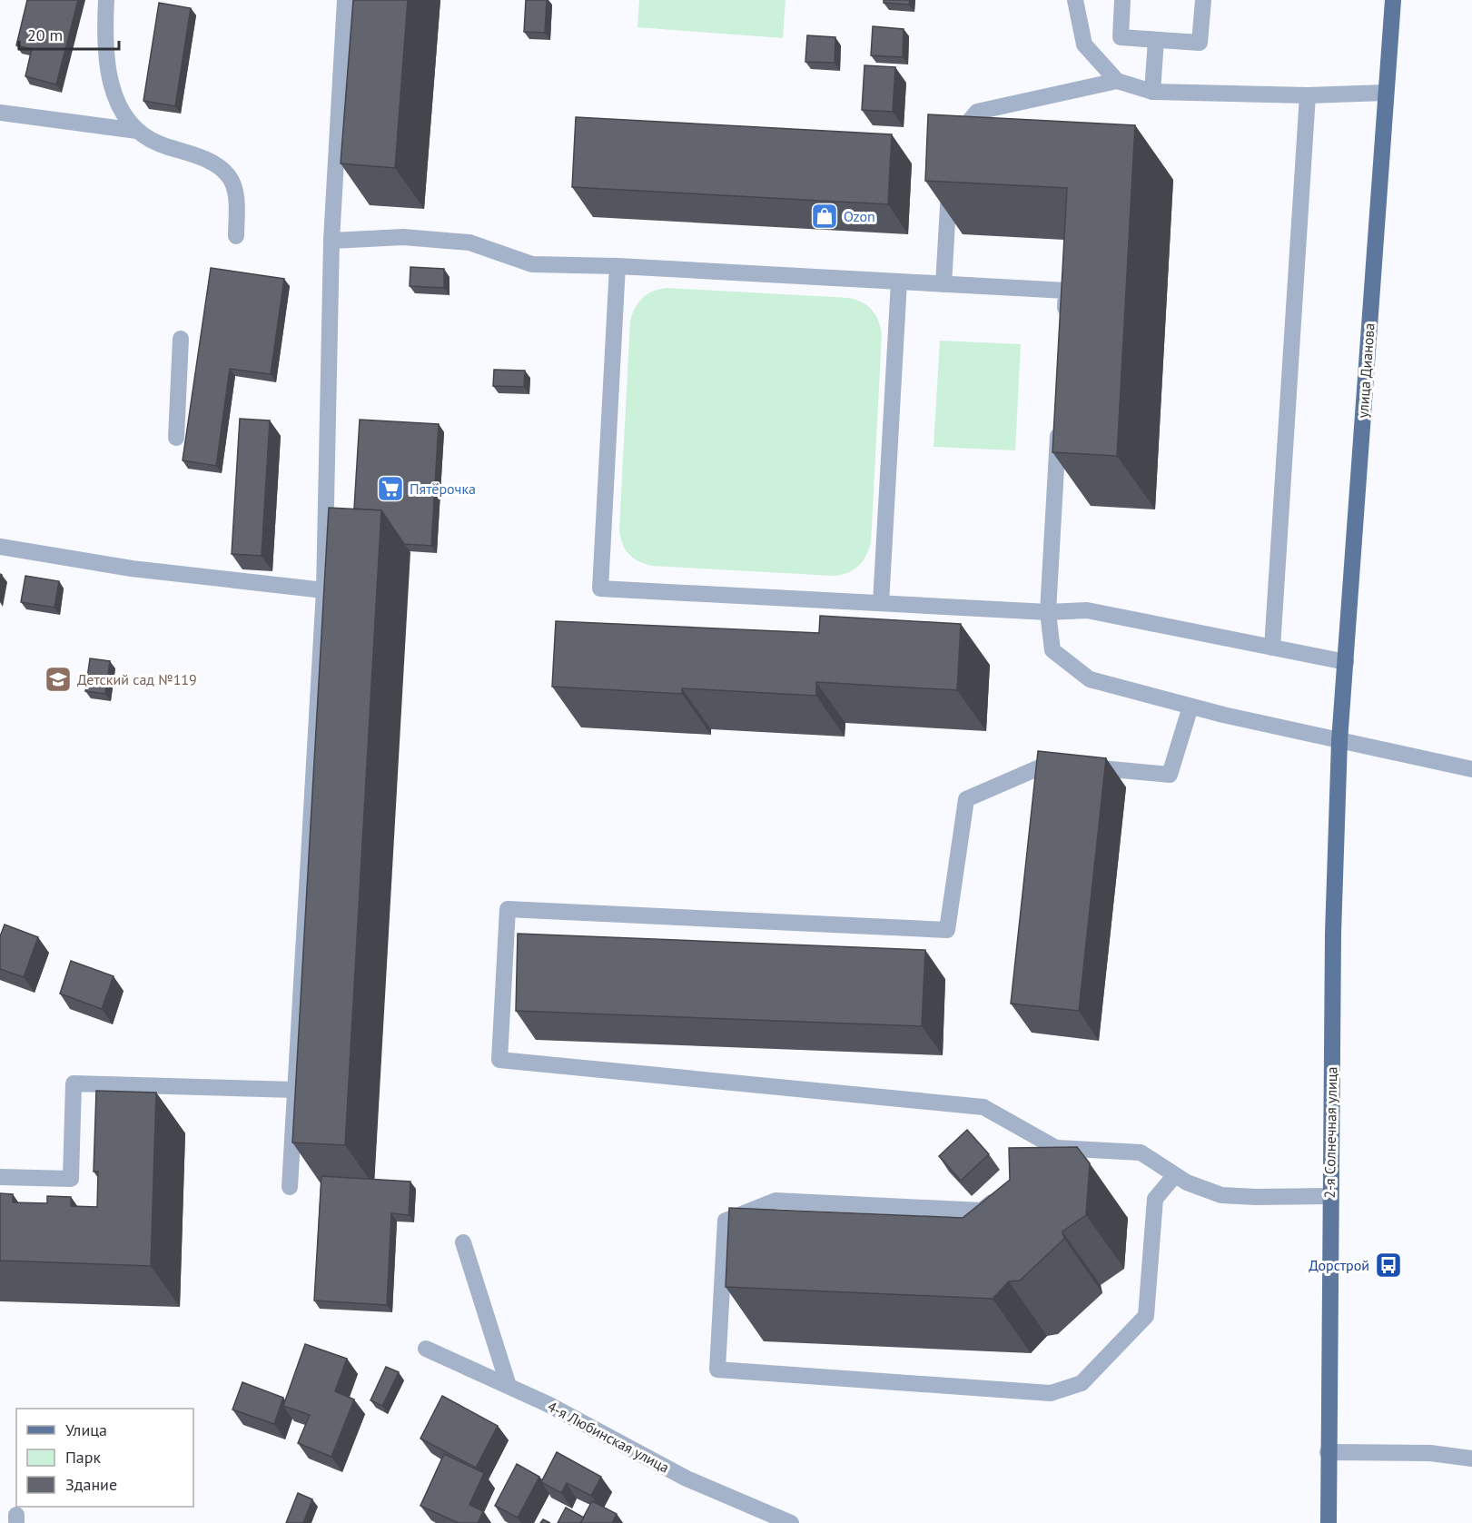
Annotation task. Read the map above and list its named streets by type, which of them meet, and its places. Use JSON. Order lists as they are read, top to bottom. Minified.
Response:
{"streets":{"main road":["улица Дианова","2-я Солнечная улица"],"street":["4-я Любинская улица"]},"crossings":[["улица Дианова","2-я Солнечная улица"]],"places":{"shop":["Ozon"],"supermarket":["Пятёрочка"],"school or university":["Детский сад №119"],"bus stop":["Дорстрой"]},"legend":["Улица","Парк","Здание"],"scale_bar":"20 m"}
